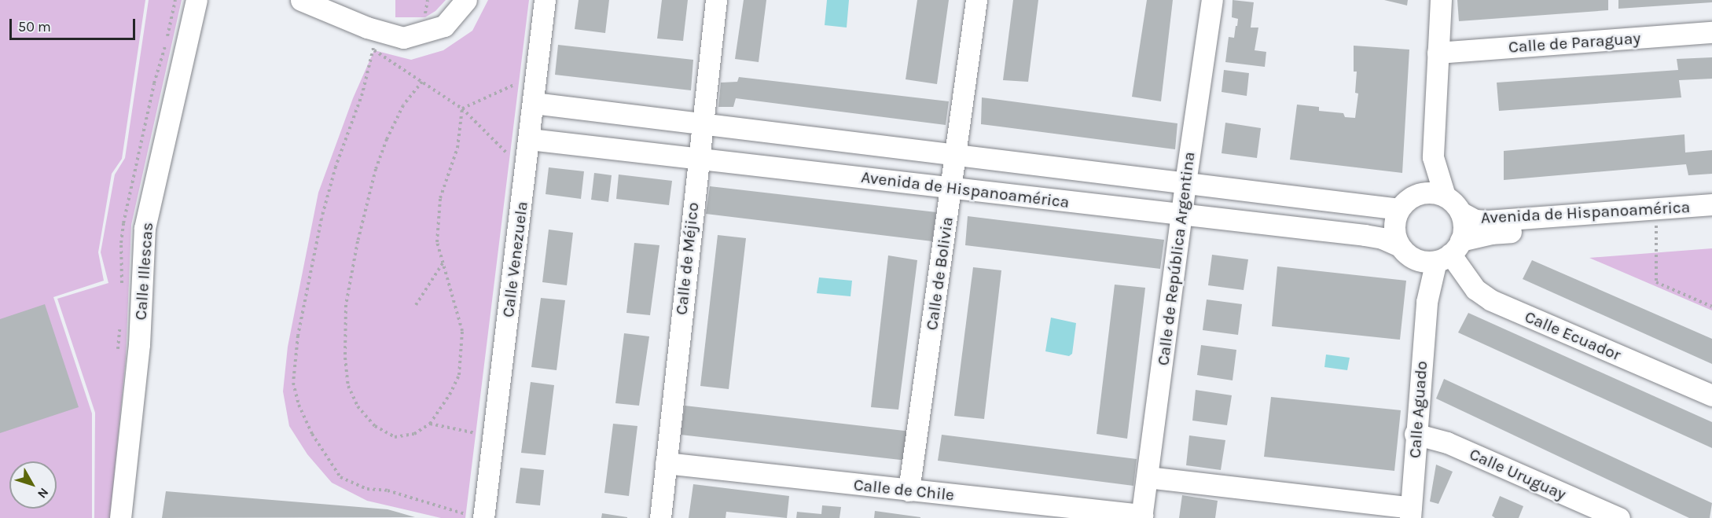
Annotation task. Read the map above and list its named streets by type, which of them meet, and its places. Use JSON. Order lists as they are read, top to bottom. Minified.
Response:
{"streets":{"street":["Calle de Paraguay","Avenida de Hispanoamérica","Calle de Méjico","Calle de República Argentina","Calle Venezuela","Calle Illescas","Calle de Bolivia","Calle Ecuador","Calle Aguado","Calle Uruguay","Calle de Chile"]},"crossings":[["Avenida de Hispanoamérica","Calle de Méjico"],["Avenida de Hispanoamérica","Calle de República Argentina"],["Avenida de Hispanoamérica","Calle Venezuela"],["Avenida de Hispanoamérica","Calle de Bolivia"],["Avenida de Hispanoamérica","Calle Ecuador"],["Avenida de Hispanoamérica","Calle Aguado"],["Calle de Méjico","Calle de Chile"],["Calle de República Argentina","Calle de Chile"],["Calle de Bolivia","Calle de Chile"],["Calle Ecuador","Calle Aguado"],["Calle Aguado","Calle Uruguay"]],"scale_bar":"50 m","north":"bottom right"}
